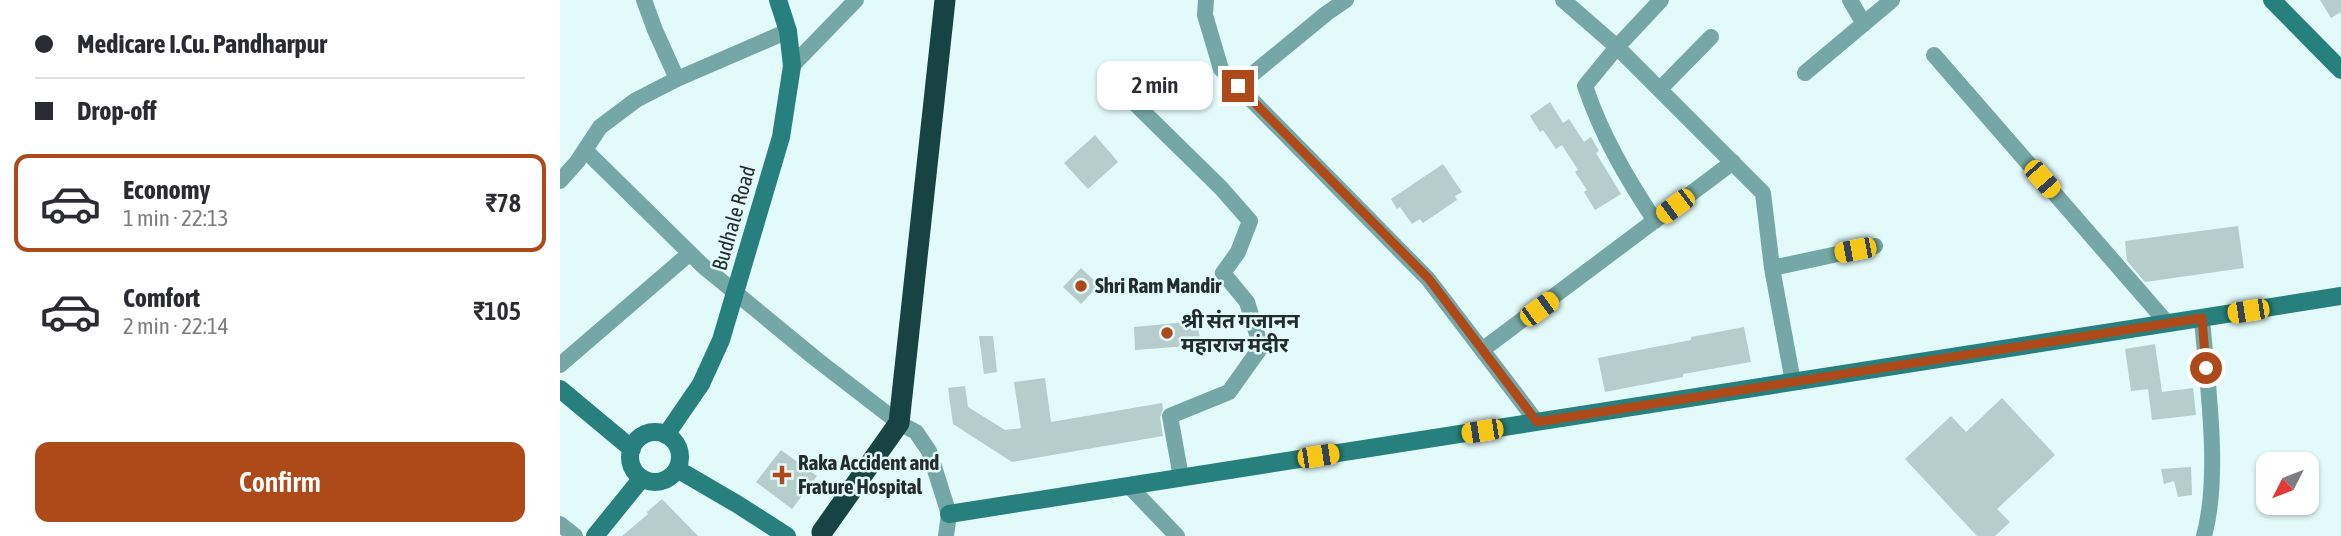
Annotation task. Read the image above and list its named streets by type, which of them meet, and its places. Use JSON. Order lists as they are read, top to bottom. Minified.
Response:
{"streets":{"street":["Budhale Road"]},"places":{"other":["Shri Ram Mandir","श्री संंत गजानन महाराज मंदीर"],"health":["Raka Accident and Frature Hospital"]},"north":"bottom left","page":{"banner":["Medicare I.Cu. Pandharpur","Drop-off"],"bubble":"2 min","list":[{"name":"Economy","note":"1 min · 22:13","value":"₹78"},{"name":"Comfort","note":"2 min · 22:14","value":"₹105"}],"buttons":"Confirm"}}
